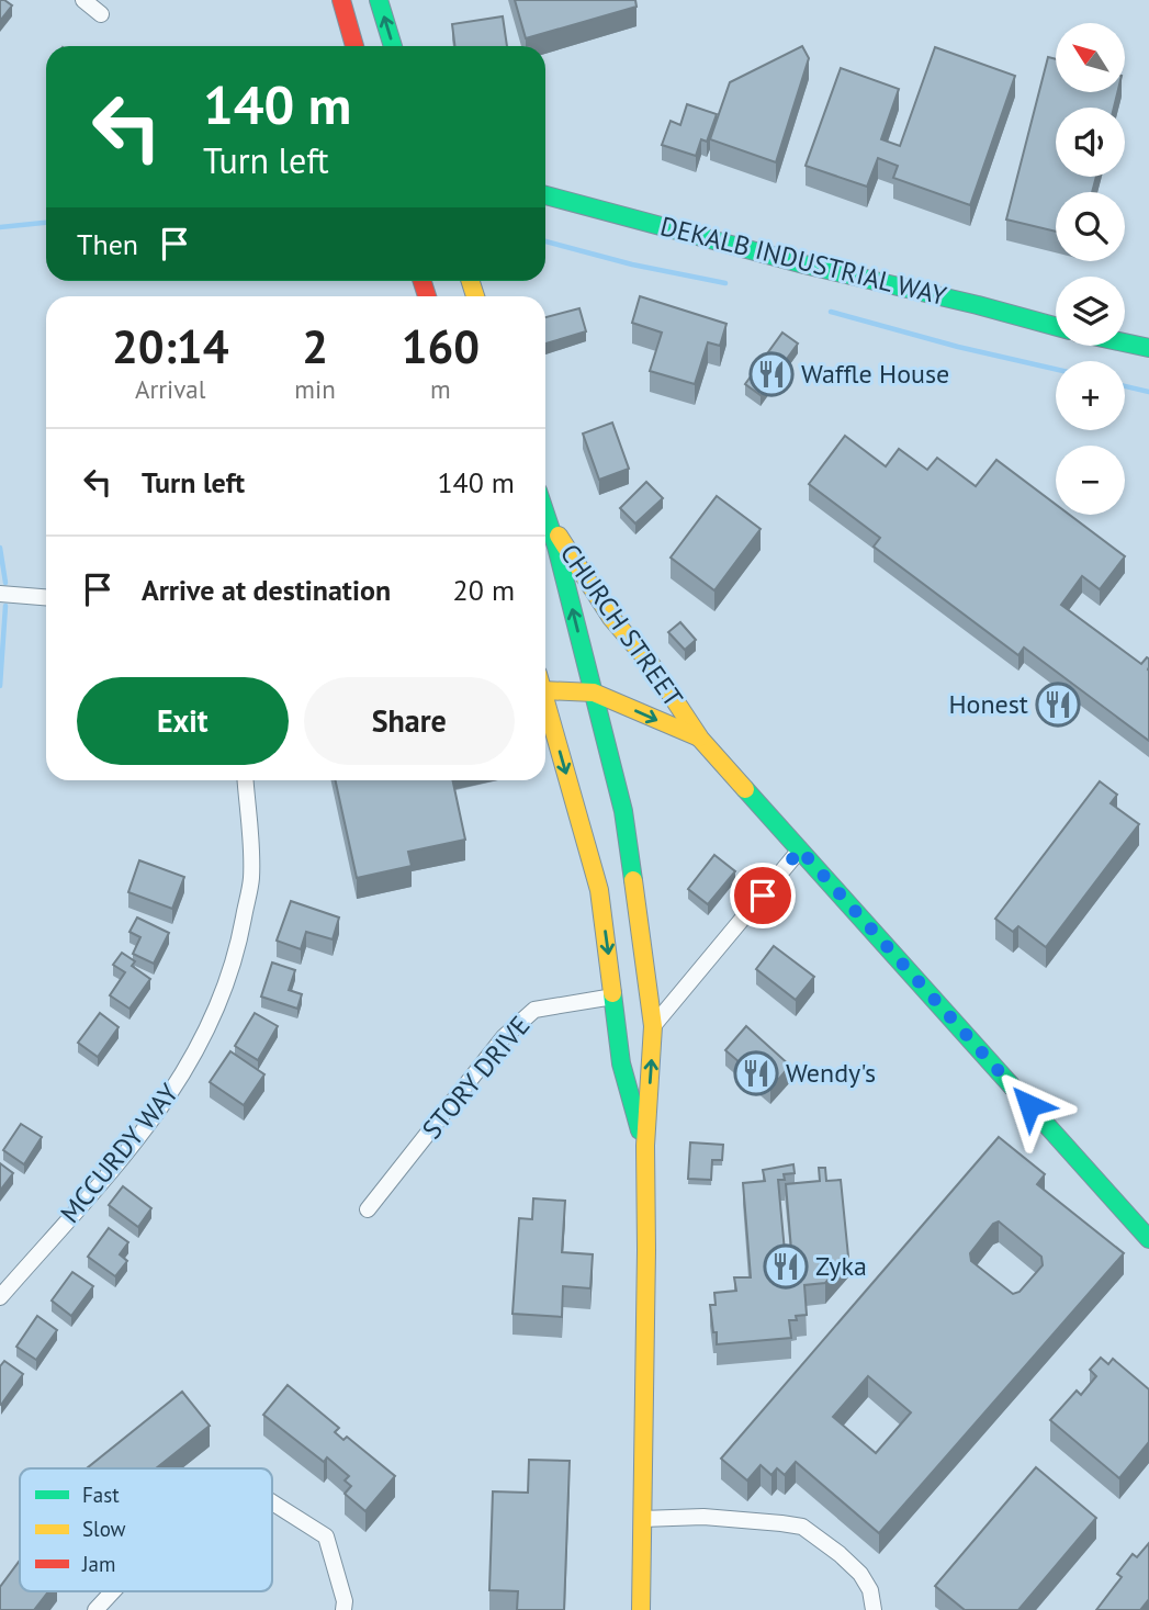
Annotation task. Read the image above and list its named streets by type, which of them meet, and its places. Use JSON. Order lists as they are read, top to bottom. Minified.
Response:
{"streets":{"main road":["DEKALB INDUSTRIAL WAY","CHURCH STREET"],"street":["STORY DRIVE","MCCURDY WAY"]},"places":{"restaurant":["Waffle House","Honest","Wendy's","Zyka"]},"legend":["Fast","Slow","Jam"],"north":"top left","page":{"map_buttons":["+","−"],"turn":["140 m","Turn left"],"then":"Then","eta":["20:14","Arrival","2","min","160","m"],"list":[{"name":"Turn left","value":"140 m"},{"name":"Arrive at destination","value":"20 m"}],"buttons":["Exit","Share"]}}
